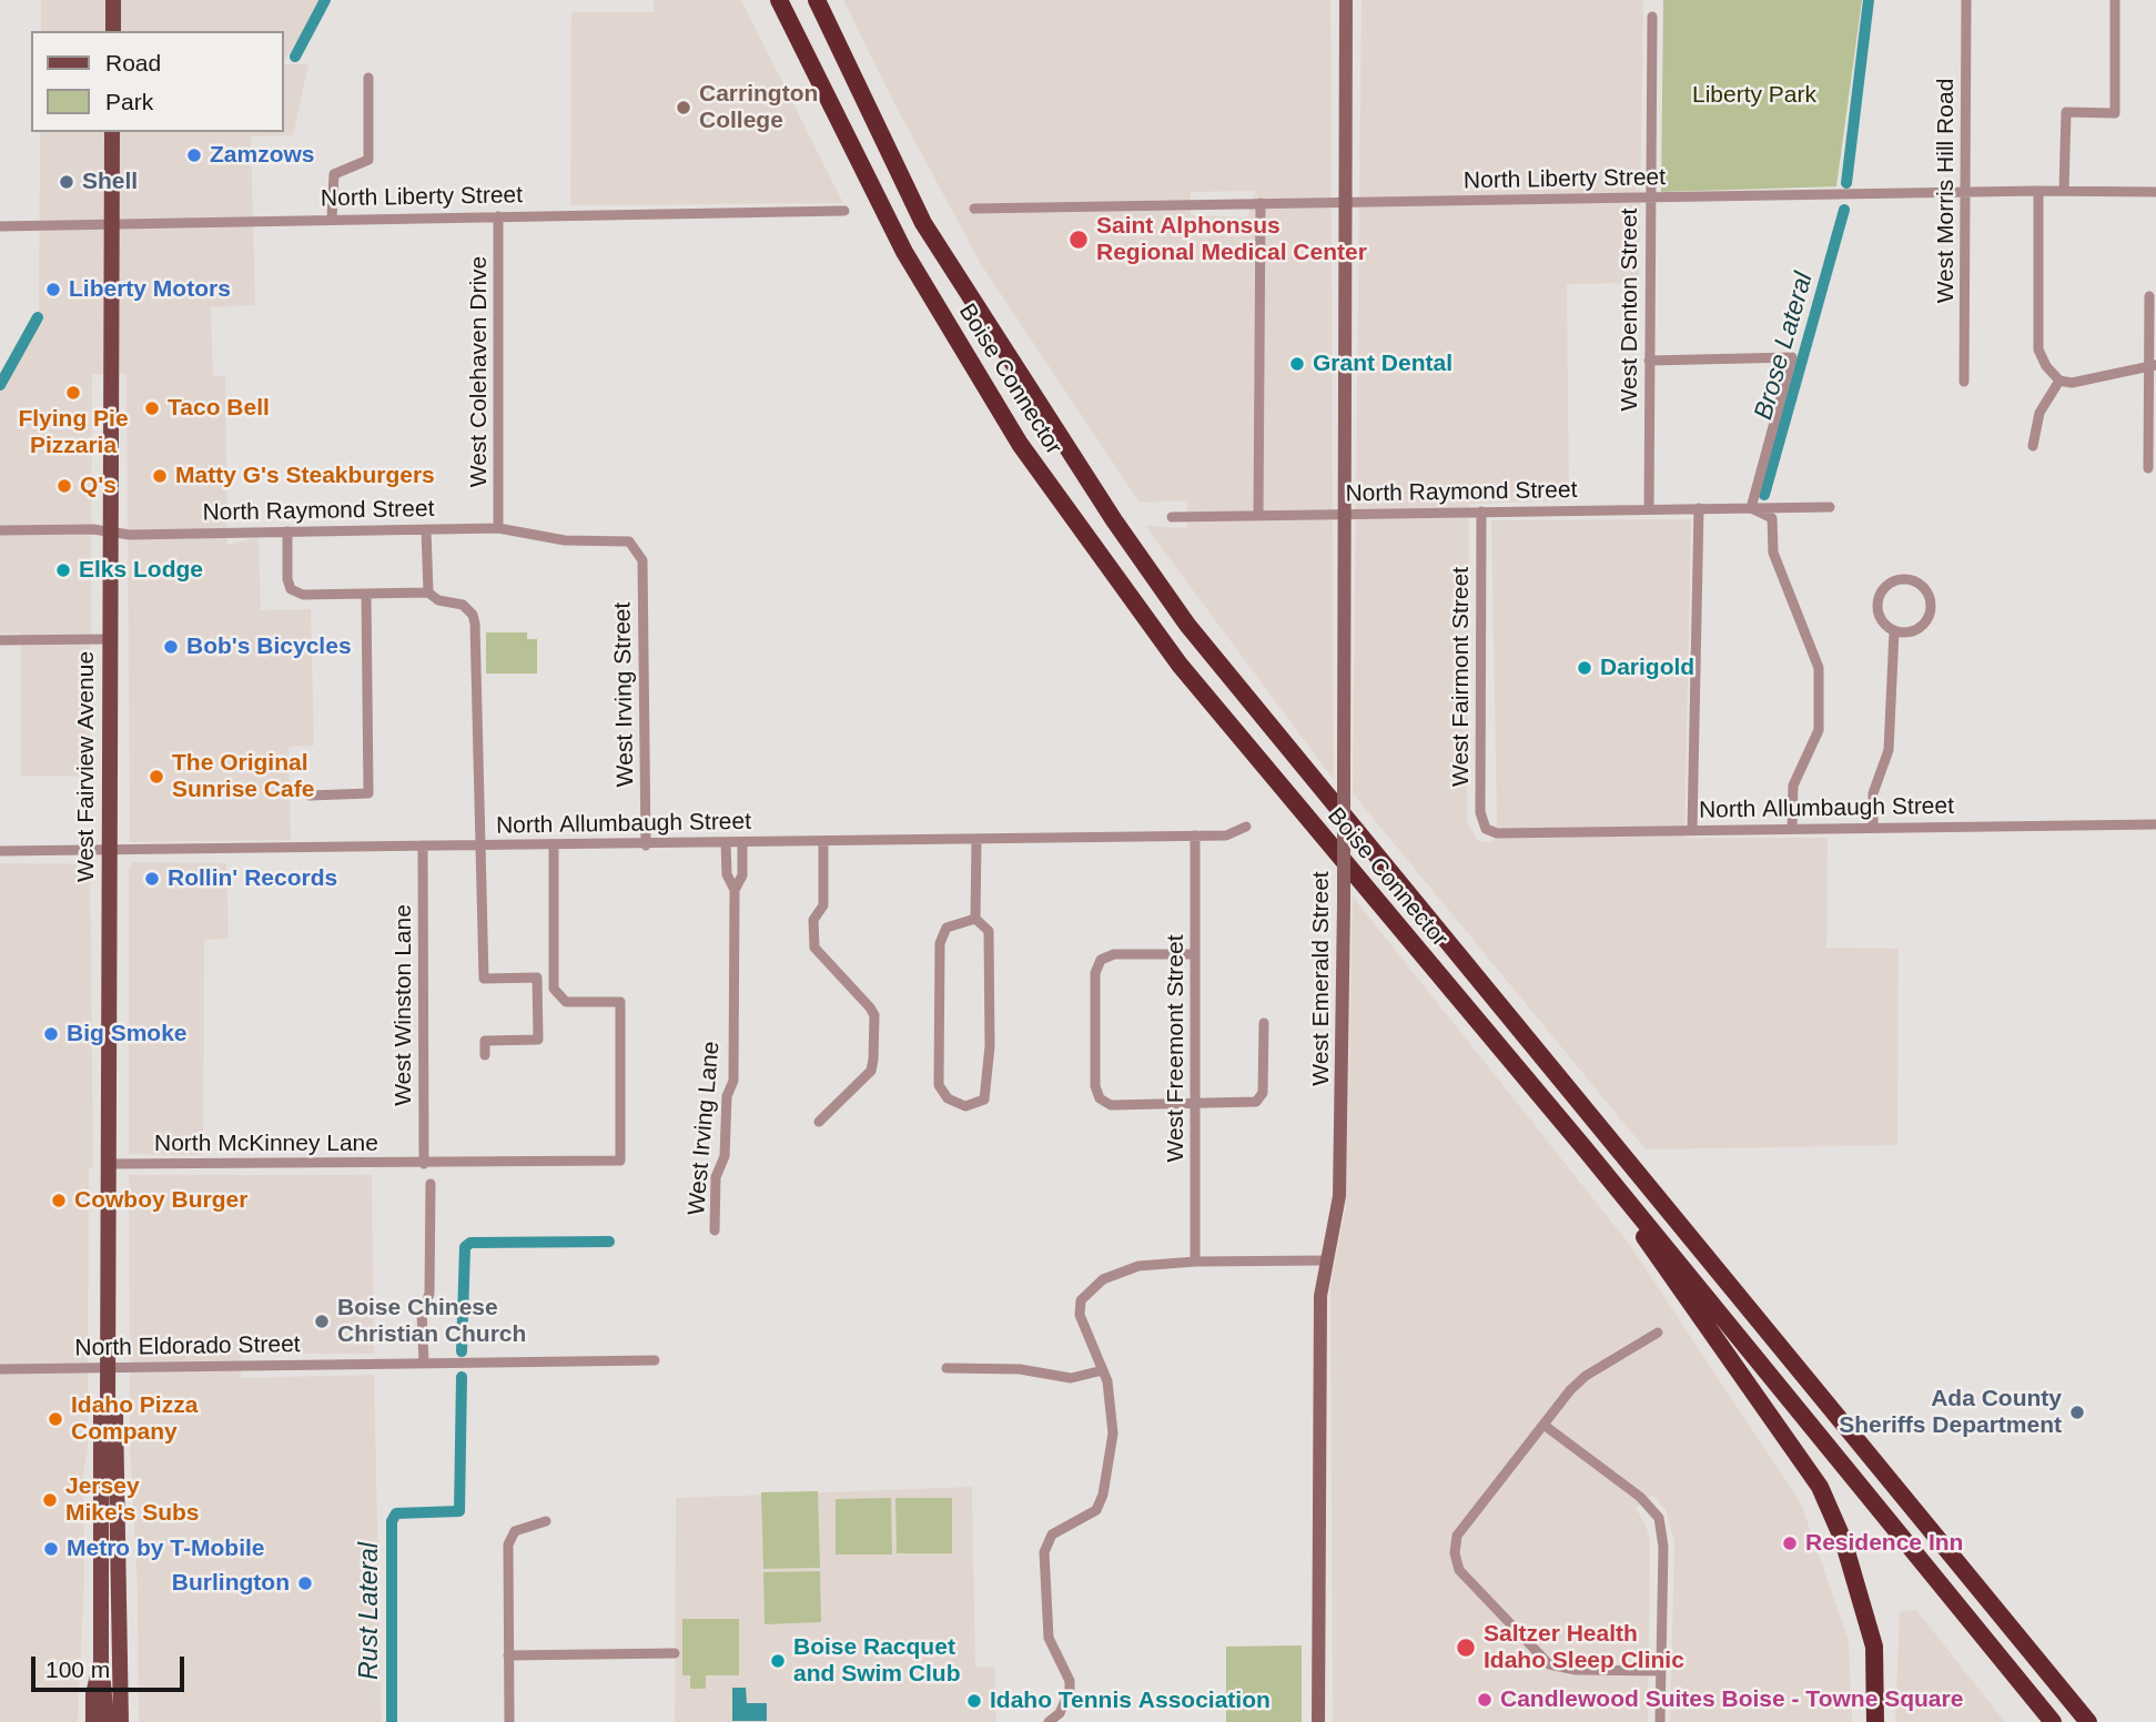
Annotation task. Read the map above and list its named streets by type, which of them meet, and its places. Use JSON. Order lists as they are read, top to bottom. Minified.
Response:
{"streets":{"highway":["Boise Connector"],"main road":["West Fairview Avenue","West Emerald Street"],"street":["North Liberty Street","West Morris Hill Road","West Denton Street","West Colehaven Drive","North Raymond Street","West Fairmont Street","West Irving Street","North Allumbaugh Street","West Winston Lane","West Freemont Street","West Irving Lane","North McKinney Lane","North Eldorado Street"]},"crossings":[["North Liberty Street","West Morris Hill Road"],["North Liberty Street","West Denton Street"],["North Liberty Street","West Colehaven Drive"],["North Liberty Street","West Fairview Avenue"],["North Liberty Street","West Emerald Street"],["West Denton Street","North Raymond Street"],["West Colehaven Drive","North Raymond Street"],["North Raymond Street","West Fairmont Street"],["North Raymond Street","West Irving Street"],["North Raymond Street","West Fairview Avenue"],["North Raymond Street","West Emerald Street"],["West Fairmont Street","North Allumbaugh Street"],["West Irving Street","North Allumbaugh Street"],["West Fairview Avenue","North Allumbaugh Street"],["West Fairview Avenue","North McKinney Lane"],["West Fairview Avenue","North Eldorado Street"],["North Allumbaugh Street","West Winston Lane"],["North Allumbaugh Street","West Freemont Street"],["North Allumbaugh Street","West Irving Lane"],["North Allumbaugh Street","North McKinney Lane"],["West Winston Lane","North McKinney Lane"]],"water":["Brose Lateral","Rust Lateral"],"parks":["Liberty Park"],"places":["Carrington College","Zamzows","Shell","Saint Alphonsus Regional Medical Center","Liberty Motors","Grant Dental","Flying Pie Pizzaria","Taco Bell","Matty G's Steakburgers","Q's","Elks Lodge","Bob's Bicycles","Darigold","The Original Sunrise Cafe","Rollin' Records","Big Smoke","Cowboy Burger","Boise Chinese Christian Church","Ada County Sheriffs Department","Idaho Pizza Company","Jersey Mike's Subs","Residence Inn","Metro by T-Mobile","Burlington","Saltzer Health Idaho Sleep Clinic","Boise Racquet and Swim Club","Candlewood Suites Boise - Towne Square","Idaho Tennis Association"],"legend":["Road","Park"],"scale_bar":"100 m"}
